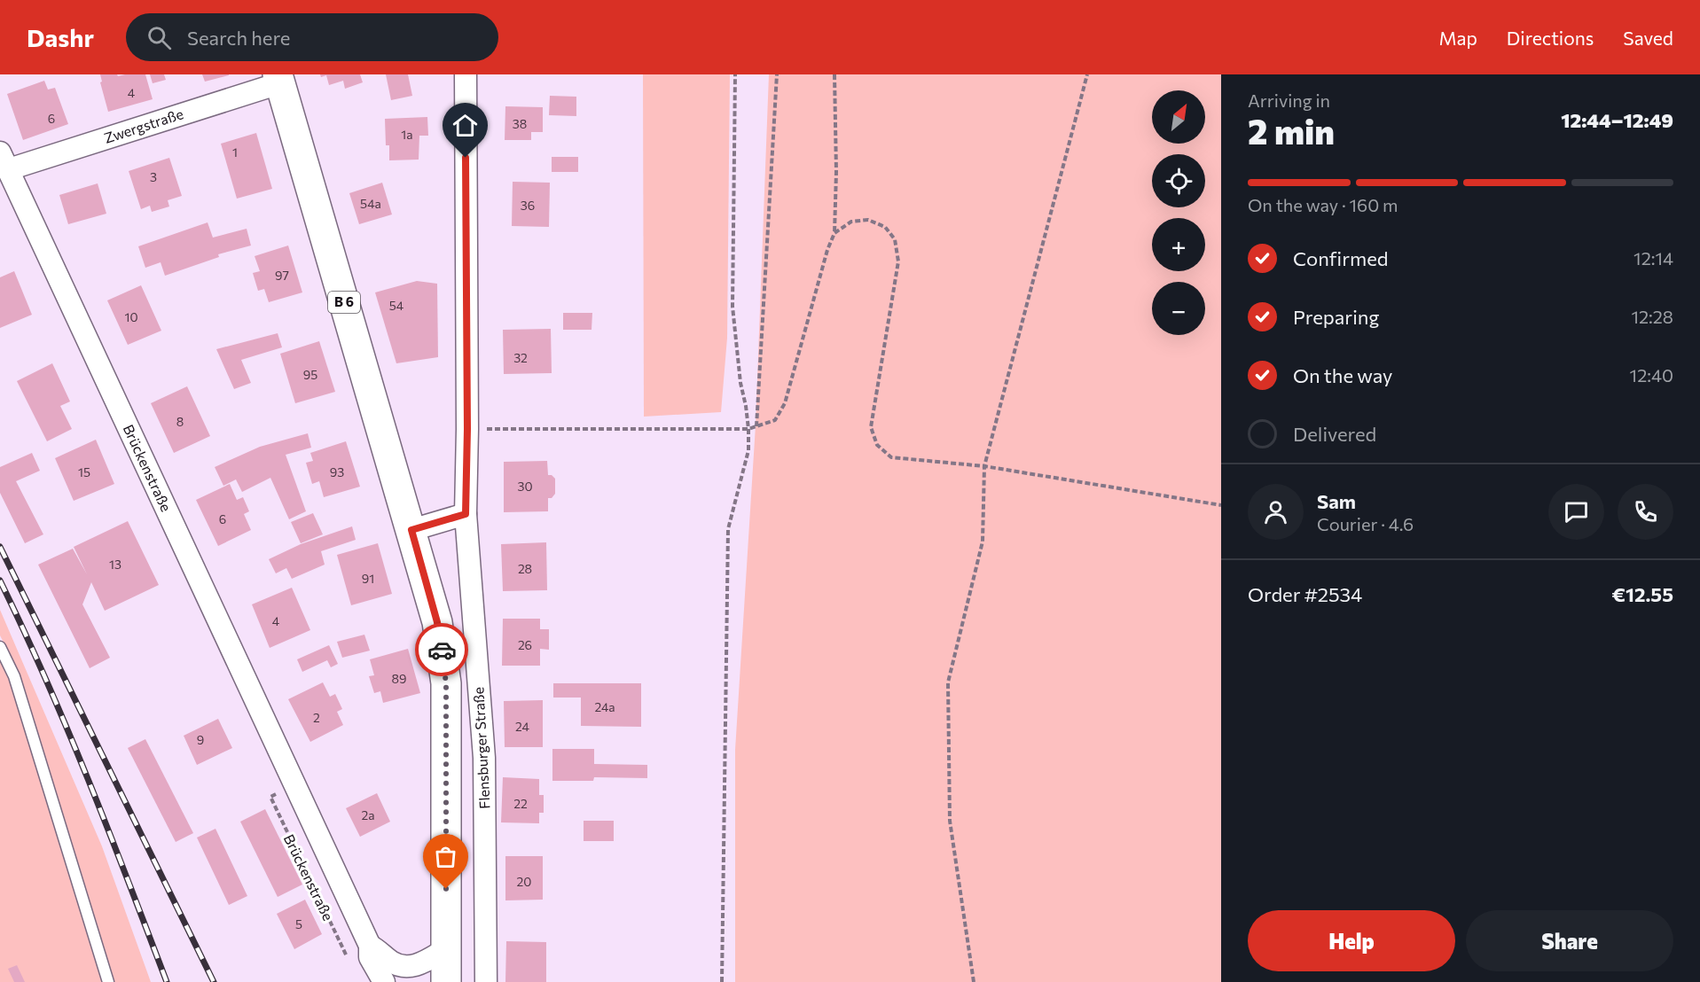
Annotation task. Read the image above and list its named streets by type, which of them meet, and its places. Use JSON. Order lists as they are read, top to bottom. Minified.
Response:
{"streets":{"main road":["B 6"],"street":["Zwergstraße","Brückenstraße","Flensburger Straße"]},"crossings":[["Zwergstraße","B 6"],["Zwergstraße","Brückenstraße"],["B 6","Brückenstraße"]],"house_numbers":["4","6","38","1a","1","3","54a","36","97","54","10","32","95","8","15","93","30","6","13","28","91","4","26","89","24a","2","24","9","22","2a","20","5"],"north":"top right","page":{"header":"Dashr","search":"Search here","nav":["Map","Directions","Saved"],"heading":["2 min","Arriving in","12:44–12:49"],"panel":["Sam","Courier · 4.6","Order #2534","€12.55"],"map_buttons":["+","−"],"bar":"On the way · 160 m","list":[["Confirmed","12:14"],["Preparing","12:28"],["On the way","12:40"],"Delivered"],"buttons":["Help","Share"]}}
